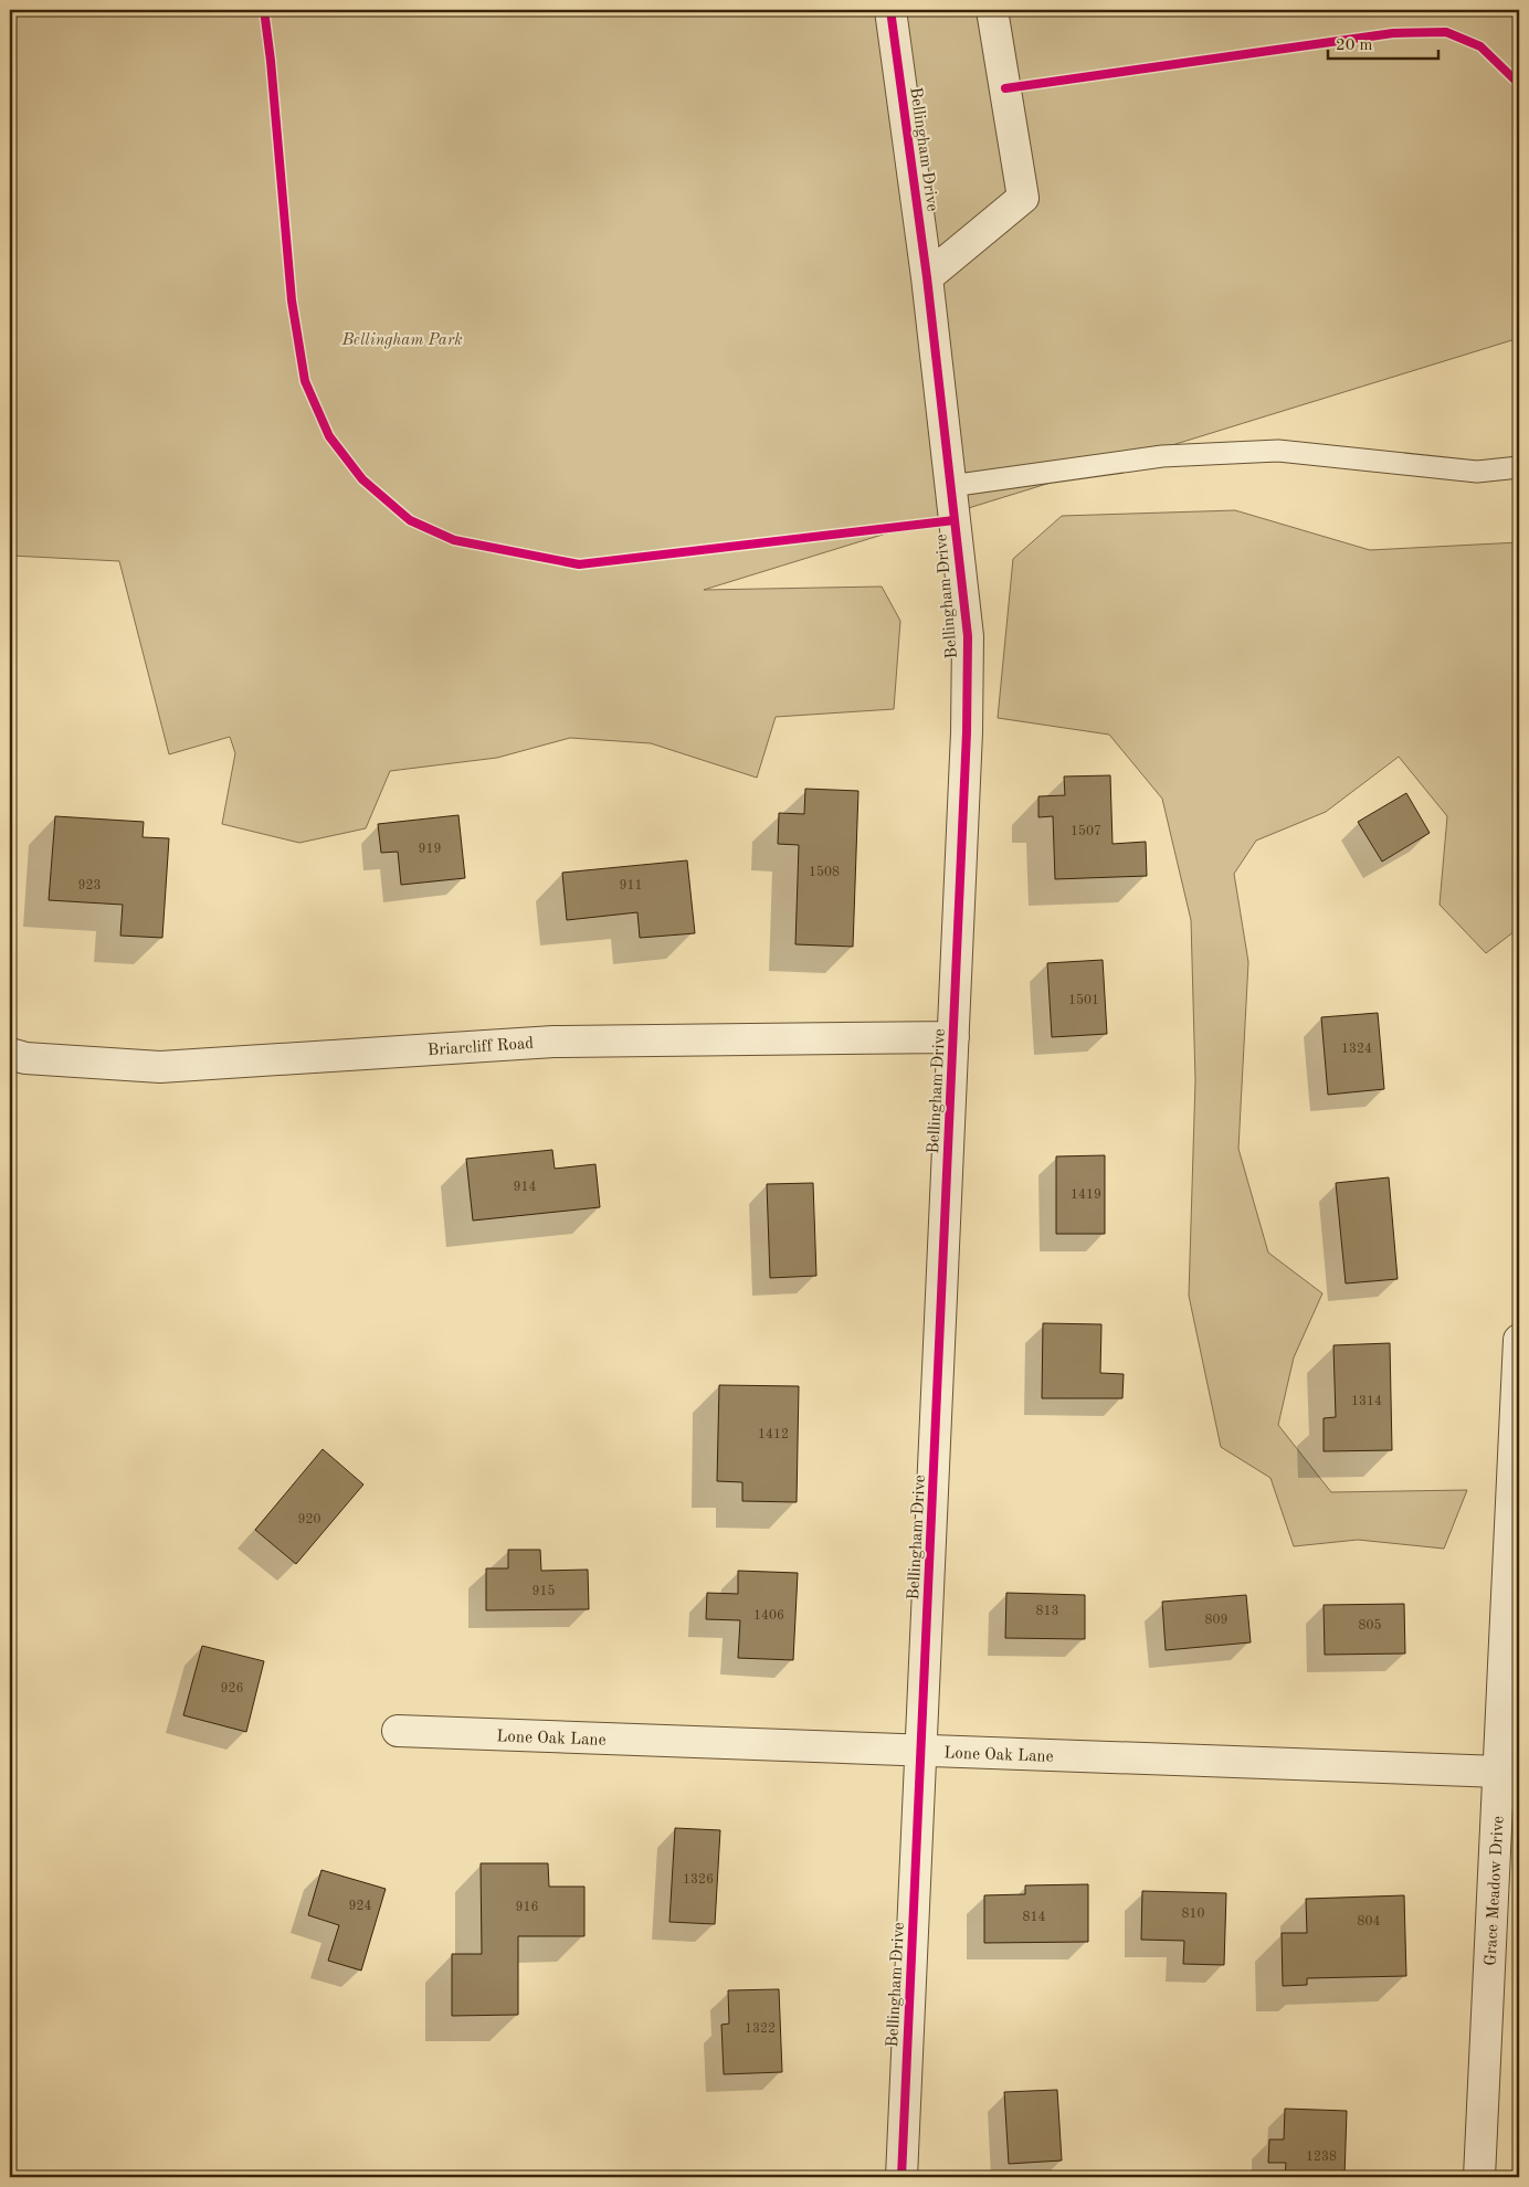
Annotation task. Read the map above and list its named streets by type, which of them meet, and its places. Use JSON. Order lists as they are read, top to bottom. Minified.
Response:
{"streets":{"street":["Bellingham Drive","Briarcliff Road","Lone Oak Lane","Grace Meadow Drive"]},"crossings":[["Bellingham Drive","Briarcliff Road"],["Bellingham Drive","Lone Oak Lane"],["Lone Oak Lane","Grace Meadow Drive"]],"parks":["Bellingham Park"],"house_numbers":["1507","919","1508","923","911","1501","1324","914","1419","1314","1412","920","915","813","1406","809","805","926","1326","924","916","810","814","804","1322","1238"],"scale_bar":"20 m"}
